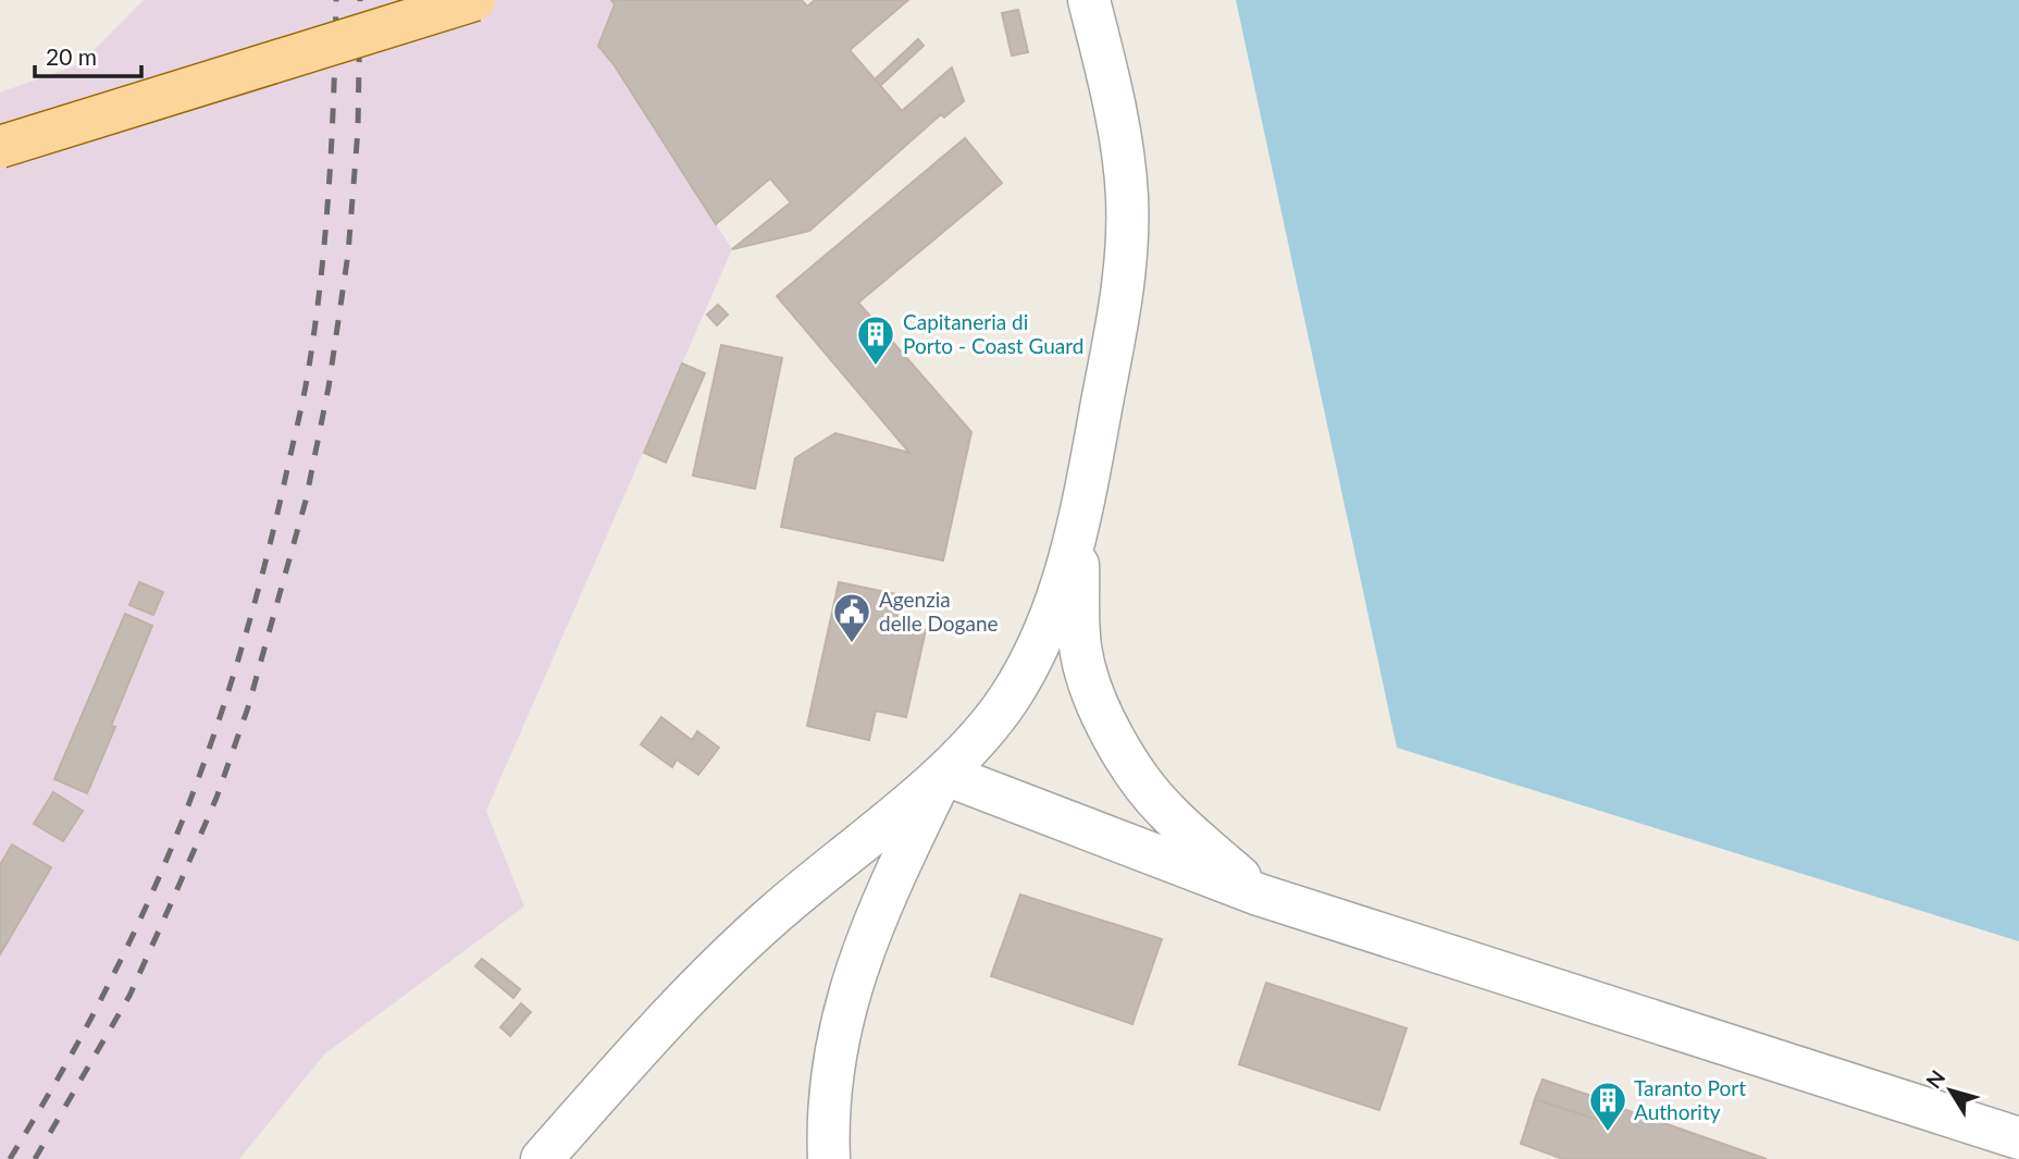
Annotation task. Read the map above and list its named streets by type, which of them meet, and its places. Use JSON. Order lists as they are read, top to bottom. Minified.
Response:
{"places":{"building":["Capitaneria di Porto - Coast Guard","Taranto Port Authority"],"public building":["Agenzia delle Dogane"]},"scale_bar":"20 m","north":"top left"}
